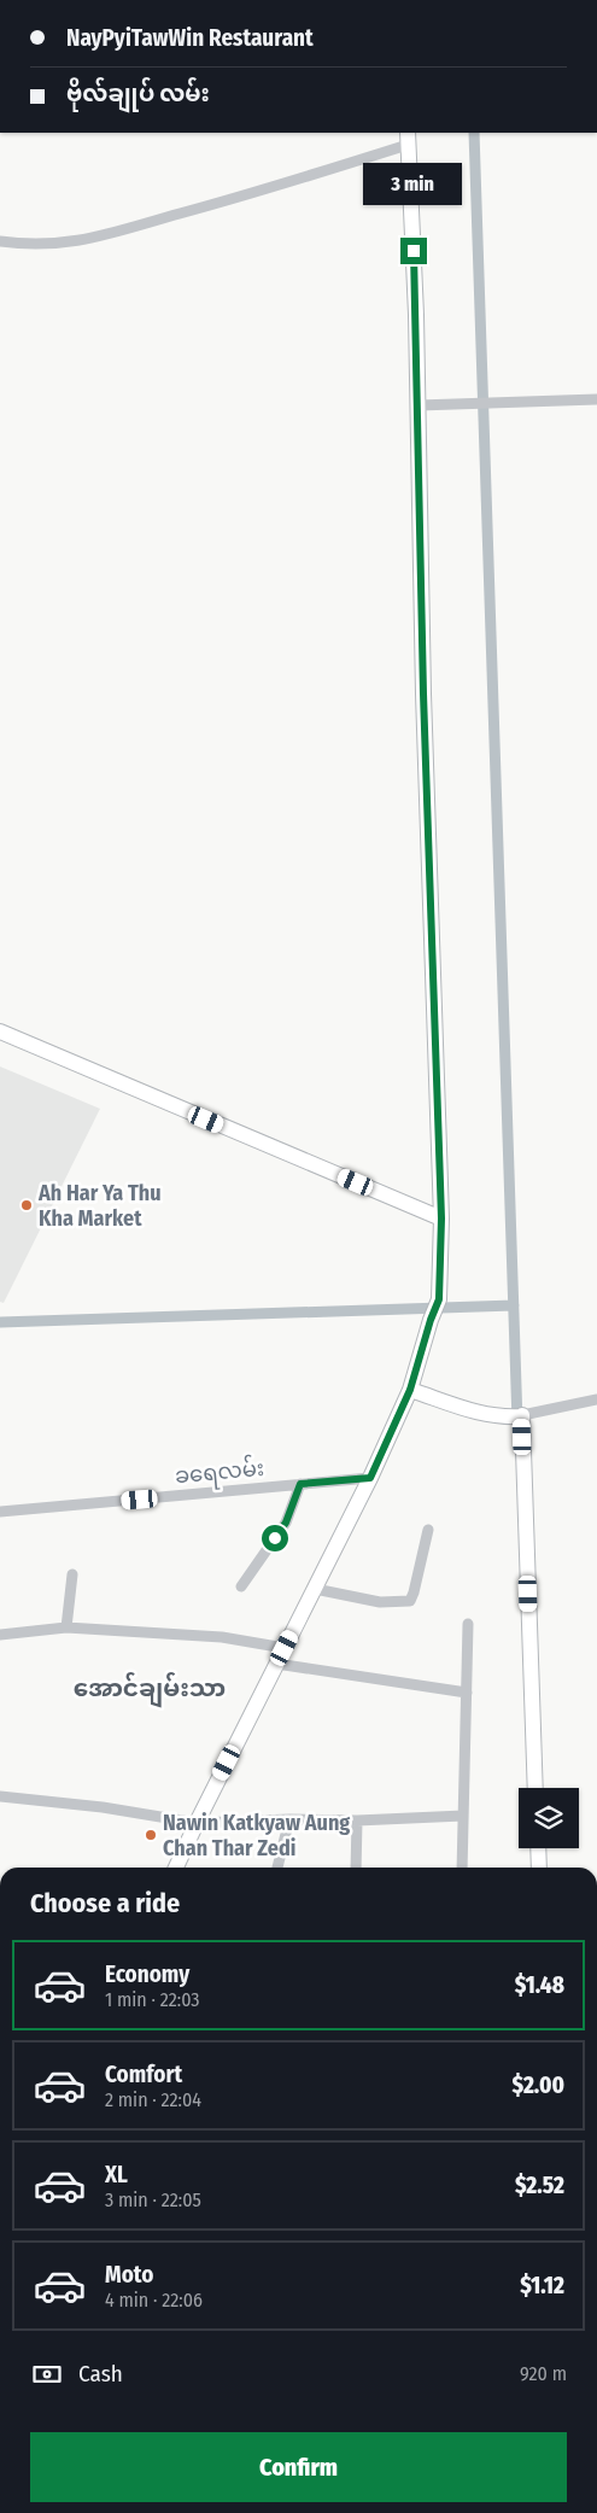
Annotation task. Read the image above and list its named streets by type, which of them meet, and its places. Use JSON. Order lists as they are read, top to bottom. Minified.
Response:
{"streets":{"street":["ခရေလမ်း"]},"districts":["အောင်ချမ်းသာ"],"places":["Ah Har Ya Thu Kha Market","Nawin Katkyaw Aung Chan Thar Zedi"],"page":{"banner":["NayPyiTawWin Restaurant","ဗိုလ်ချုပ် လမ်း"],"bubble":"3 min","heading":"Choose a ride","list":[{"name":"Economy","note":"1 min · 22:03","value":"$1.48"},{"name":"Comfort","note":"2 min · 22:04","value":"$2.00"},{"name":"XL","note":"3 min · 22:05","value":"$2.52"},{"name":"Moto","note":"4 min · 22:06","value":"$1.12"}],"pay":["Cash","920 m"],"buttons":"Confirm"}}
